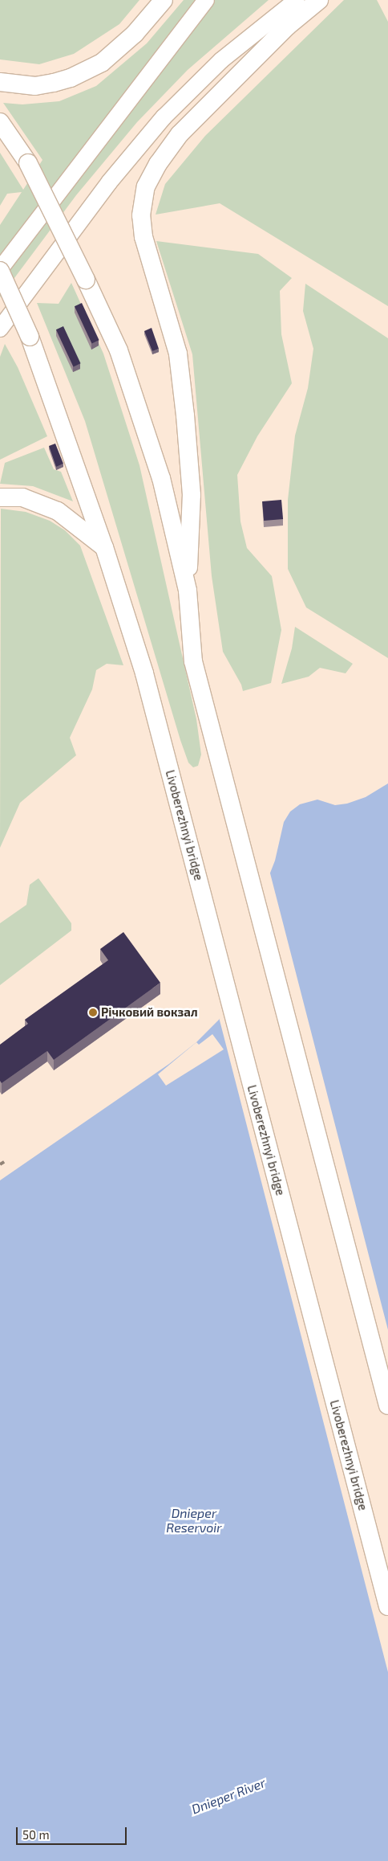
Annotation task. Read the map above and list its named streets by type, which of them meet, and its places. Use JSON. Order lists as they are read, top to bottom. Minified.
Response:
{"streets":{"main road":["Livoberezhnyi bridge"]},"water":["Dnieper Reservoir","Dnieper River"],"places":["Річковий вокзал"],"scale_bar":"50 m"}
